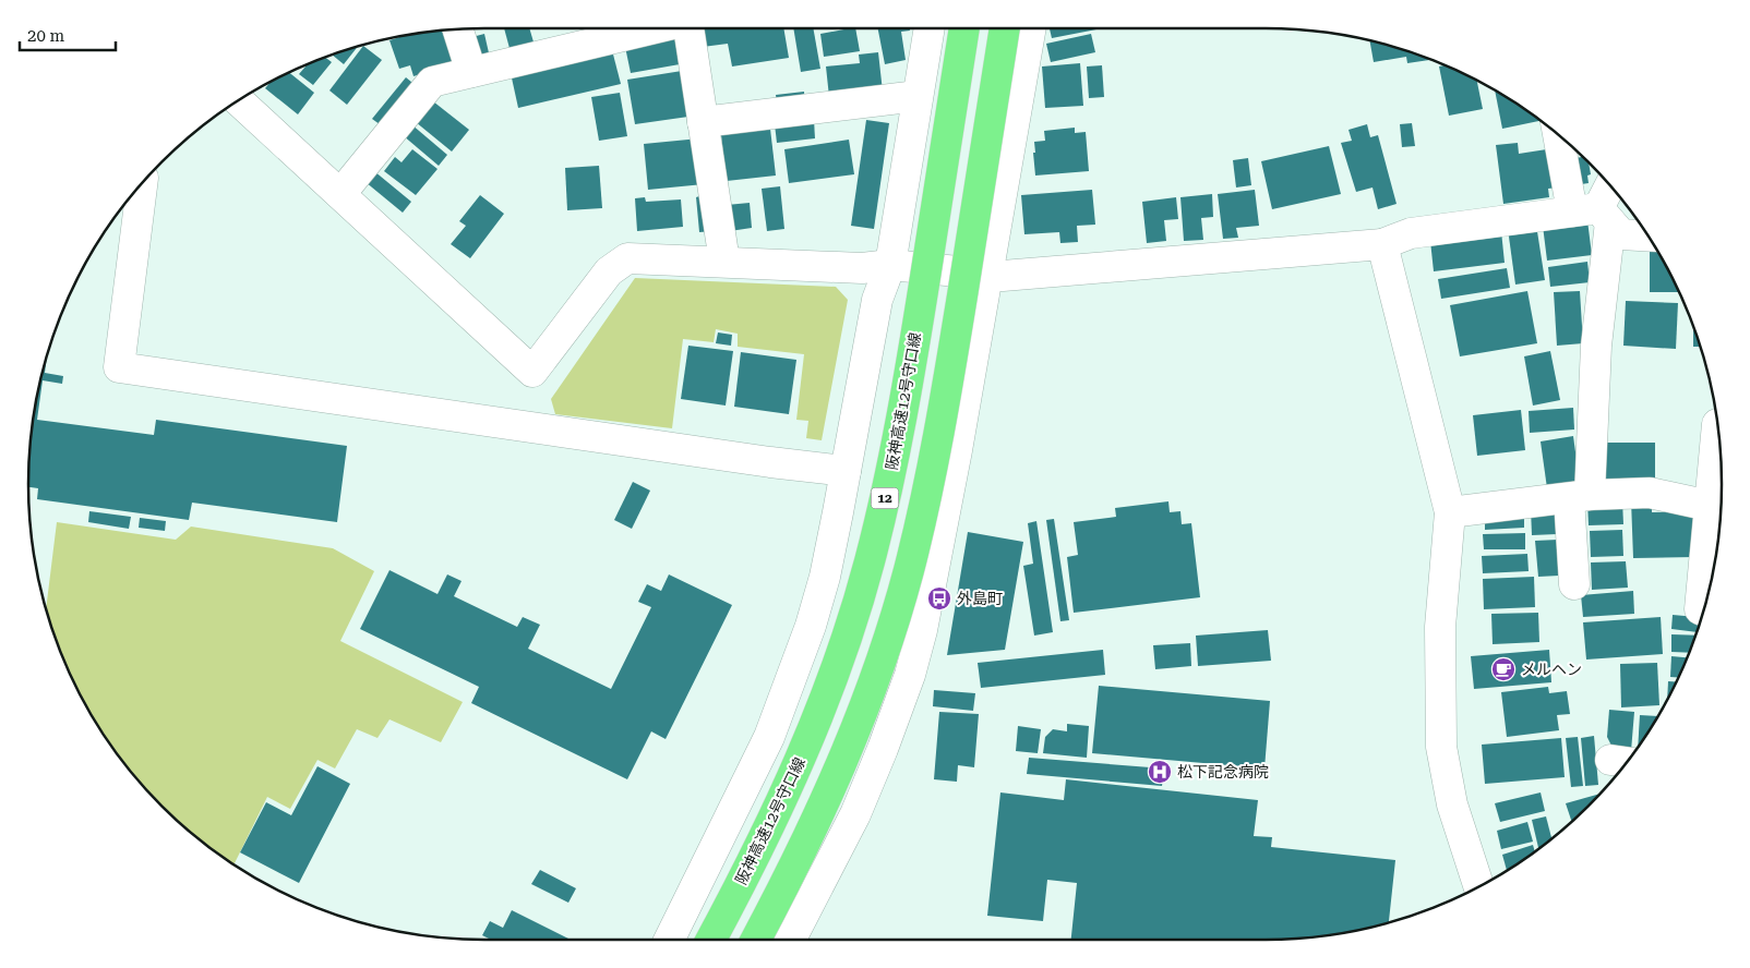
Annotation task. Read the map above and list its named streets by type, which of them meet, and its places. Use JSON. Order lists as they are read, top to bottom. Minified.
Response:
{"streets":{"highway":["阪神高速12号守口線","12"]},"places":{"bus stop":["外島町"],"cafe":["メルヘン"],"hospital":["松下記念病院"]},"scale_bar":"20 m"}
